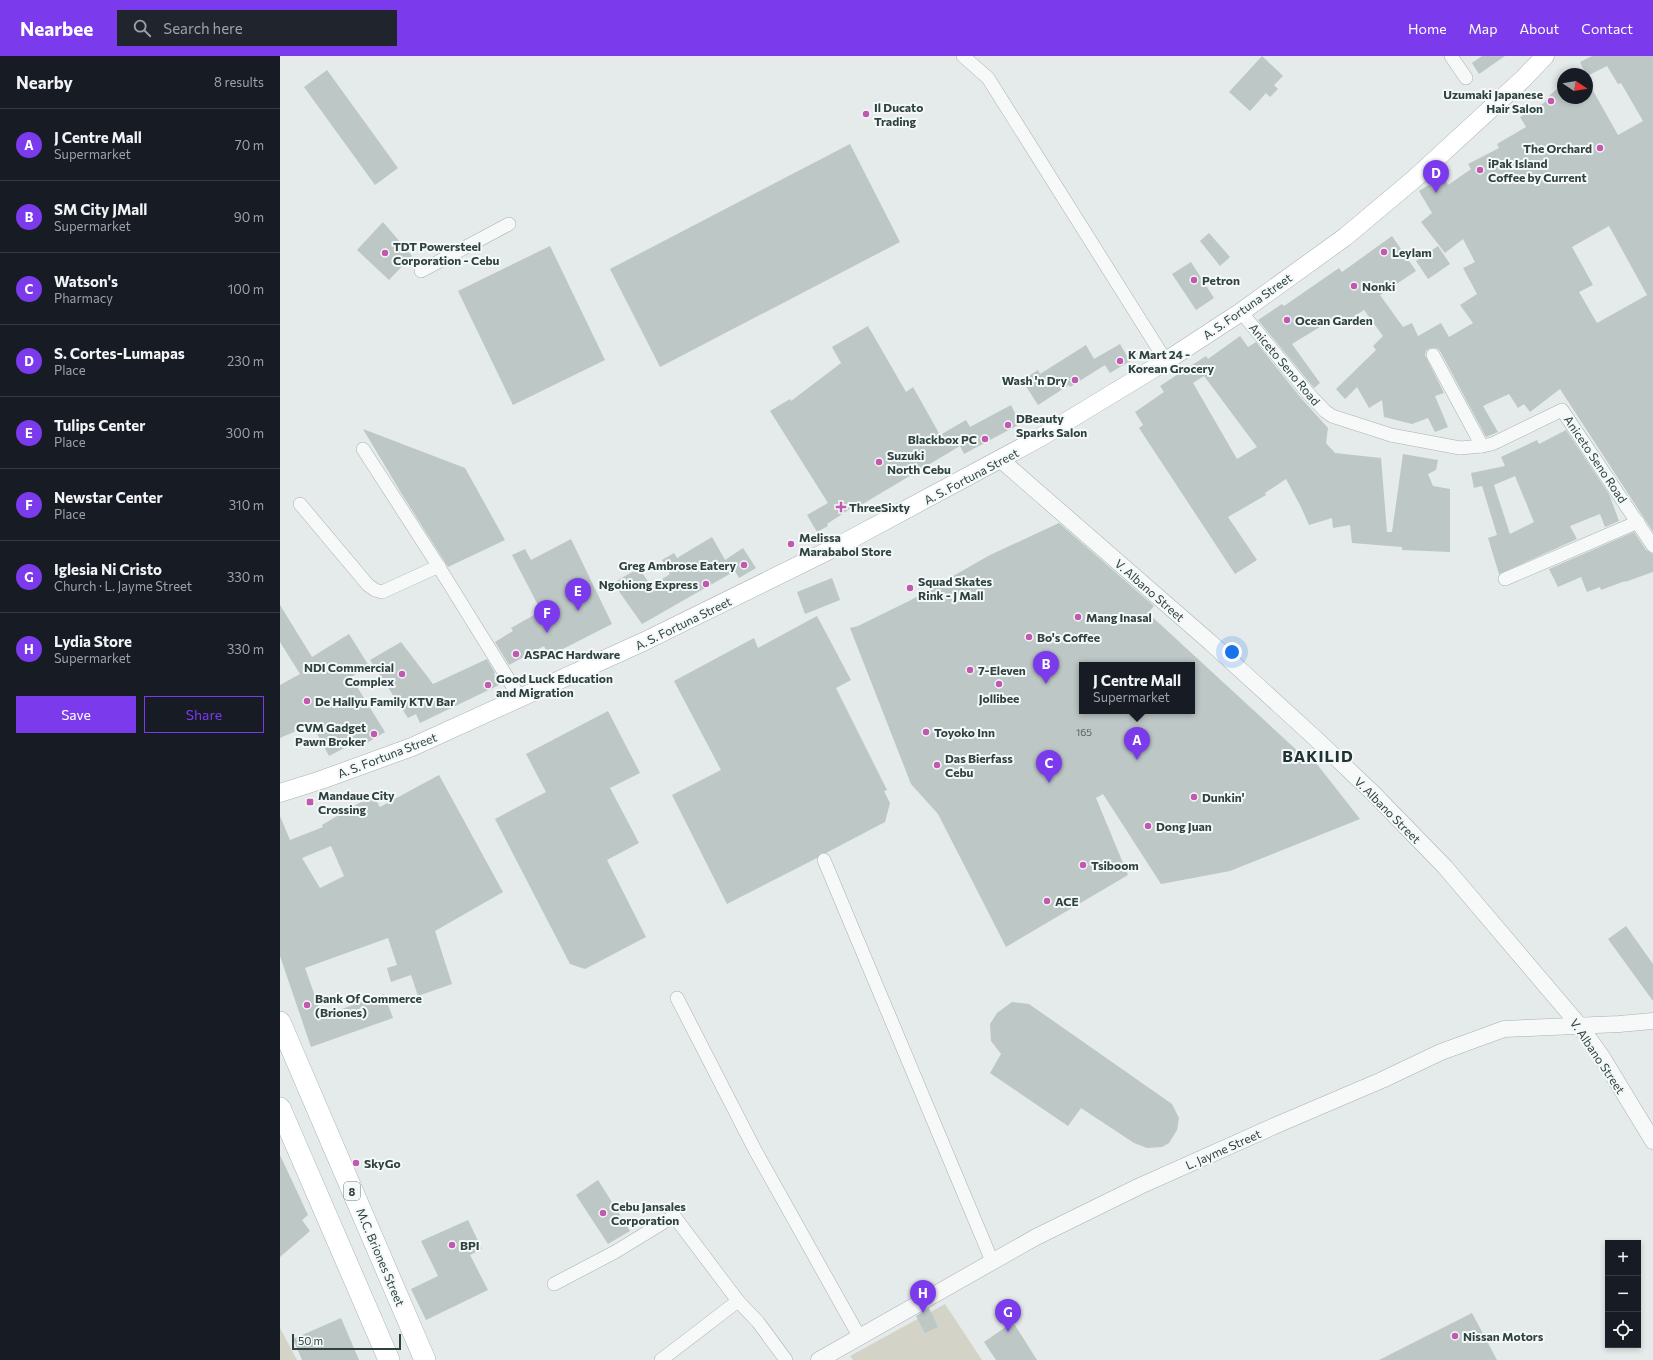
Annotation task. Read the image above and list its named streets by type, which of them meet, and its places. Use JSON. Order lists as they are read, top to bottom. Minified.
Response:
{"streets":{"main road":["A. S. Fortuna Street","8","M.C. Briones Street"],"street":["Aniceto Seno Road","V. Albano Street","L. Jayme Street"]},"crossings":[["A. S. Fortuna Street","Aniceto Seno Road"],["A. S. Fortuna Street","V. Albano Street"],["V. Albano Street","L. Jayme Street"]],"districts":["BAKILID"],"places":{"other":["Uzumaki Japanese Hair Salon","Il Ducato Trading","The Orchard","iPak Island Coffee by Current","Leylam","TDT Powersteel Corporation - Cebu","Petron","Nonki","Ocean Garden","K Mart 24 - Korean Grocery","Wash 'n Dry","DBeauty Sparks Salon","Blackbox PC","Suzuki North Cebu","Melissa Marababol Store","Greg Ambrose Eatery","Ngohiong Express","Squad Skates Rink - J Mall","Mang Inasal","Bo's Coffee","ASPAC Hardware","7-Eleven","NDI Commercial Complex","Jollibee","Good Luck Education and Migration","De Hallyu Family KTV Bar","Toyoko Inn","CVM Gadget Pawn Broker","Das Bierfass Cebu","Dunkin'","Dong Juan","Tsiboom","ACE","Bank Of Commerce (Briones)","SkyGo","Cebu Jansales Corporation","BPI","Nissan Motors"],"health":["ThreeSixty"],"transit":["Mandaue City Crossing"]},"house_numbers":["165"],"scale_bar":"50 m","north":"right","page":{"header":"Nearbee","search":"Search here","nav":["Home","Map","About","Contact"],"heading":["Nearby","8 results"],"list":[{"mark":"A","name":"J Centre Mall","note":"Supermarket","value":"70 m"},{"mark":"B","name":"SM City JMall","note":"Supermarket","value":"90 m"},{"mark":"C","name":"Watson's","note":"Pharmacy","value":"100 m"},{"mark":"D","name":"S. Cortes-Lumapas","note":"Place","value":"230 m"},{"mark":"E","name":"Tulips Center","note":"Place","value":"300 m"},{"mark":"F","name":"Newstar Center","note":"Place","value":"310 m"},{"mark":"G","name":"Iglesia Ni Cristo","note":"Church · L. Jayme Street","value":"330 m"},{"mark":"H","name":"Lydia Store","note":"Supermarket","value":"330 m"}],"pins":["D","E","F","B","A","C","H","G"],"popup":["J Centre Mall","Supermarket"],"buttons":["Save","Share"],"map_buttons":["+","−"],"scale":"50 m"}}
